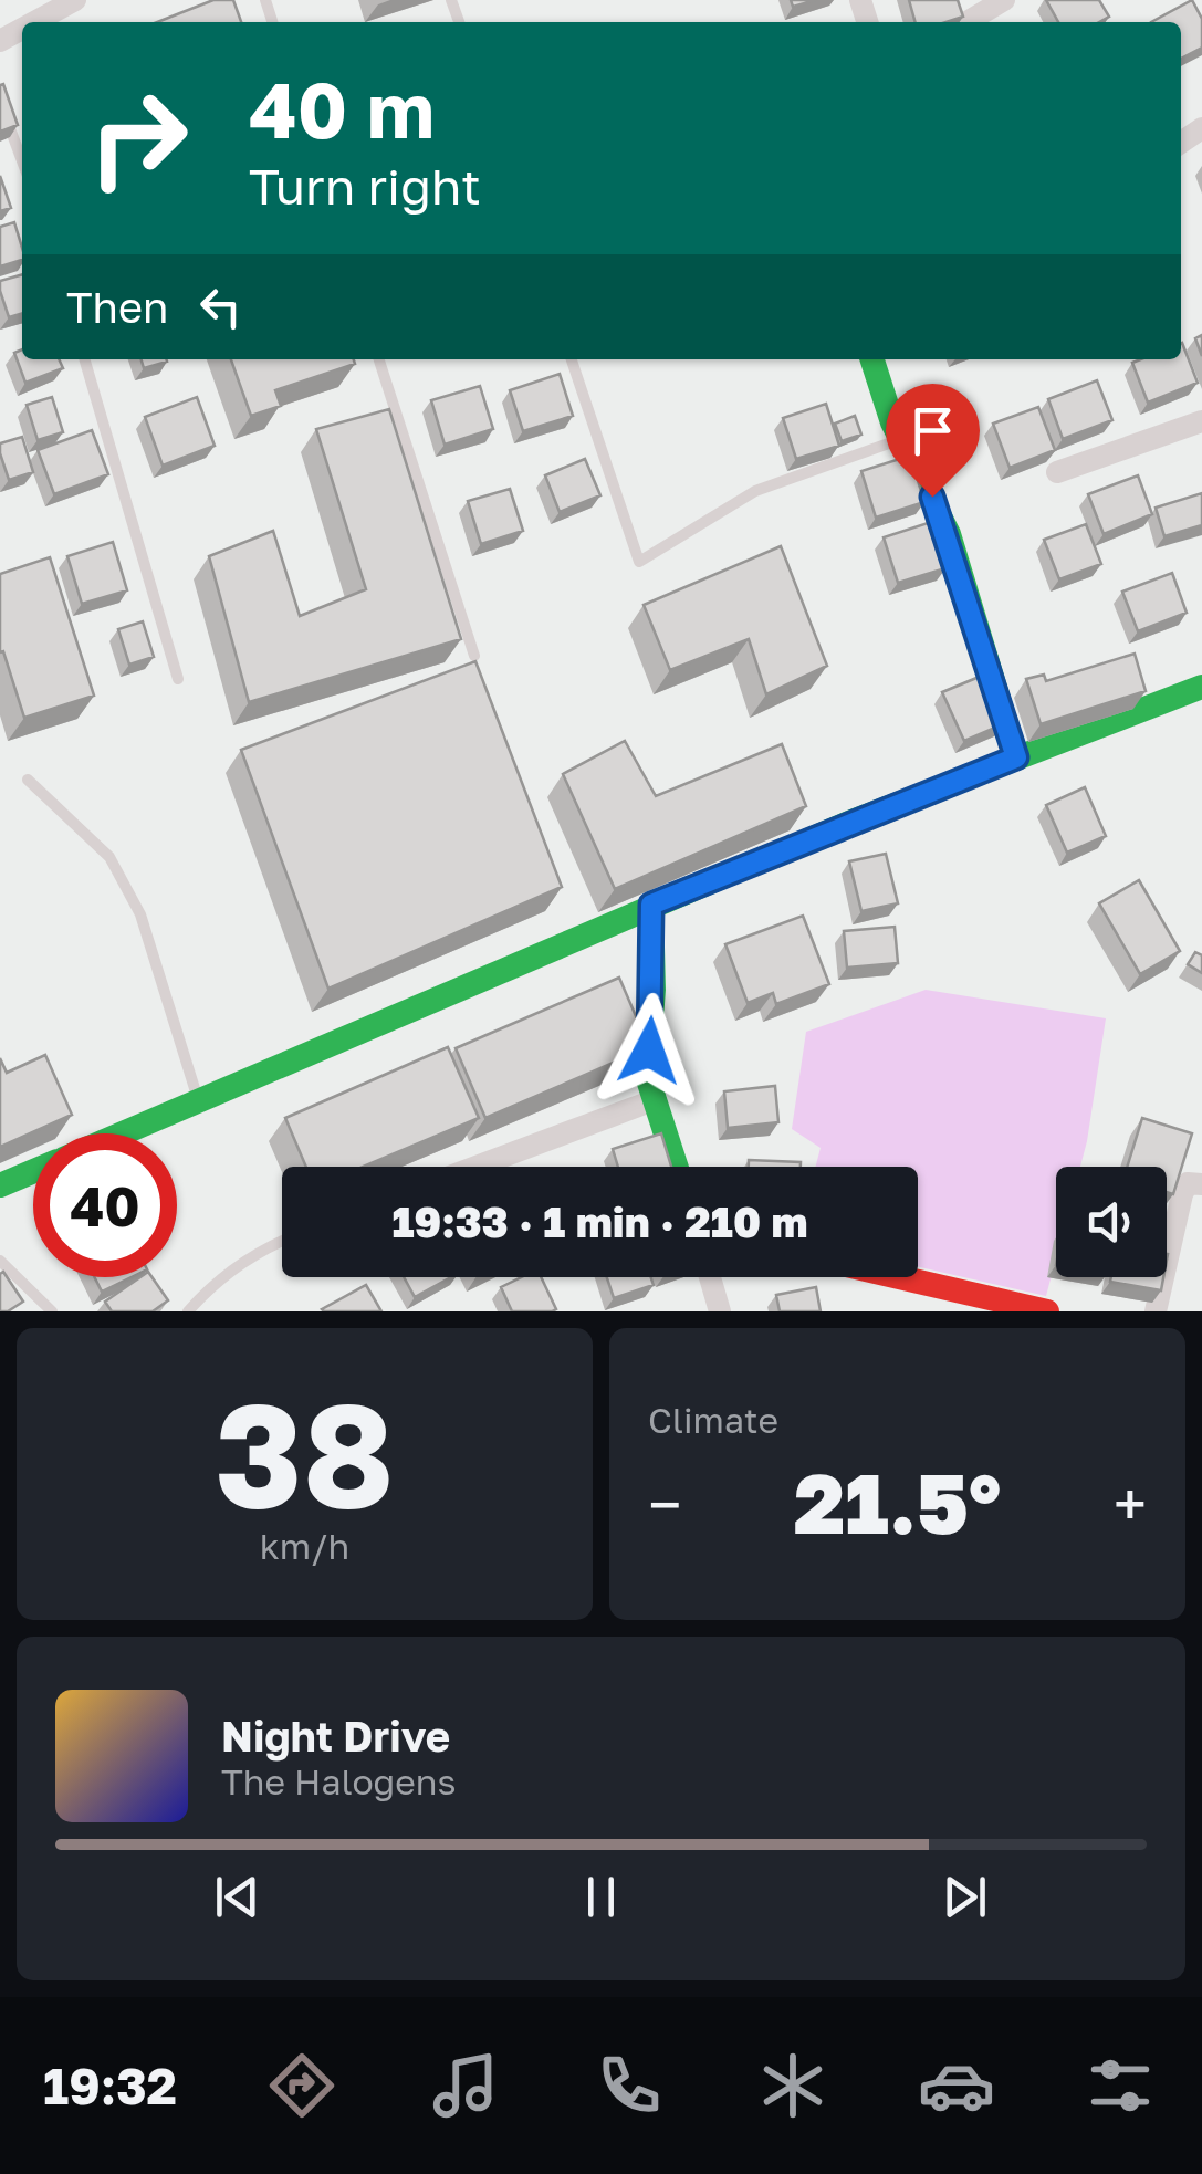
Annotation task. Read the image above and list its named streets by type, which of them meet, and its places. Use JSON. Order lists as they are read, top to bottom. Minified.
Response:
{"page":{"turn":["40 m","Turn right"],"then":"Then","limit":"40","trip":"19:33 · 1 min · 210 m","tile":[["38","km/h"],"Climate"],"heat":["−","21.5°","+"],"song":["Night Drive","The Halogens"],"tabs":"19:32"}}
